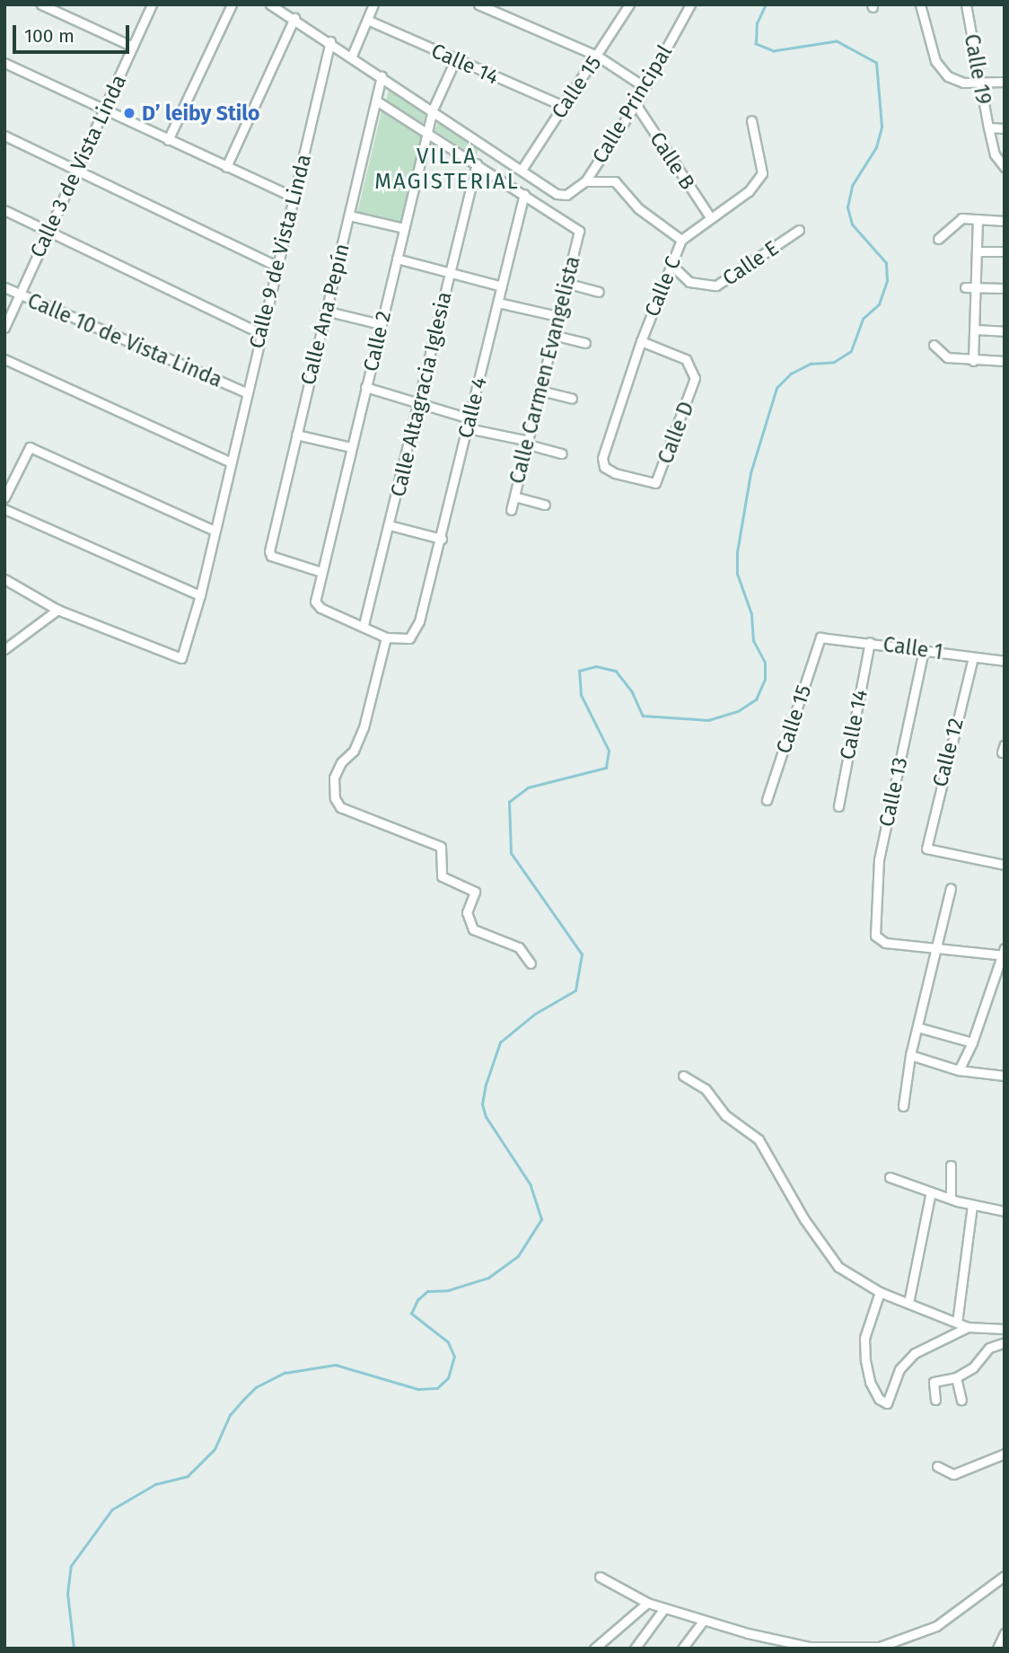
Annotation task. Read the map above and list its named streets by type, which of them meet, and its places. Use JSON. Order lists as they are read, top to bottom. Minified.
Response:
{"streets":{"street":["Calle 14","Calle 19","Calle 15","Calle Principal","Calle B","Calle 3 de Vista Linda","Calle 9 de Vista Linda","Calle E","Calle C","Calle Ana Pepín","Calle 10 de Vista Linda","Calle 2","Calle Carmen Evangelista","Calle Altagracia Iglesia","Calle 4","Calle D","Calle 1","Calle 12","Calle 13"]},"crossings":[["Calle 14","Calle 15"],["Calle 14","Calle 2"],["Calle 14","Calle 1"],["Calle 15","Calle Principal"],["Calle 15","Calle 1"],["Calle Principal","Calle B"],["Calle B","Calle C"],["Calle 3 de Vista Linda","Calle 10 de Vista Linda"],["Calle 9 de Vista Linda","Calle 10 de Vista Linda"],["Calle E","Calle C"],["Calle C","Calle D"],["Calle Ana Pepín","Calle 2"],["Calle 2","Calle Altagracia Iglesia"],["Calle Carmen Evangelista","Calle 4"],["Calle 1","Calle 12"],["Calle 1","Calle 13"]],"districts":["VILLA MAGISTERIAL"],"places":["D’ leiby Stilo"],"scale_bar":"100 m"}
